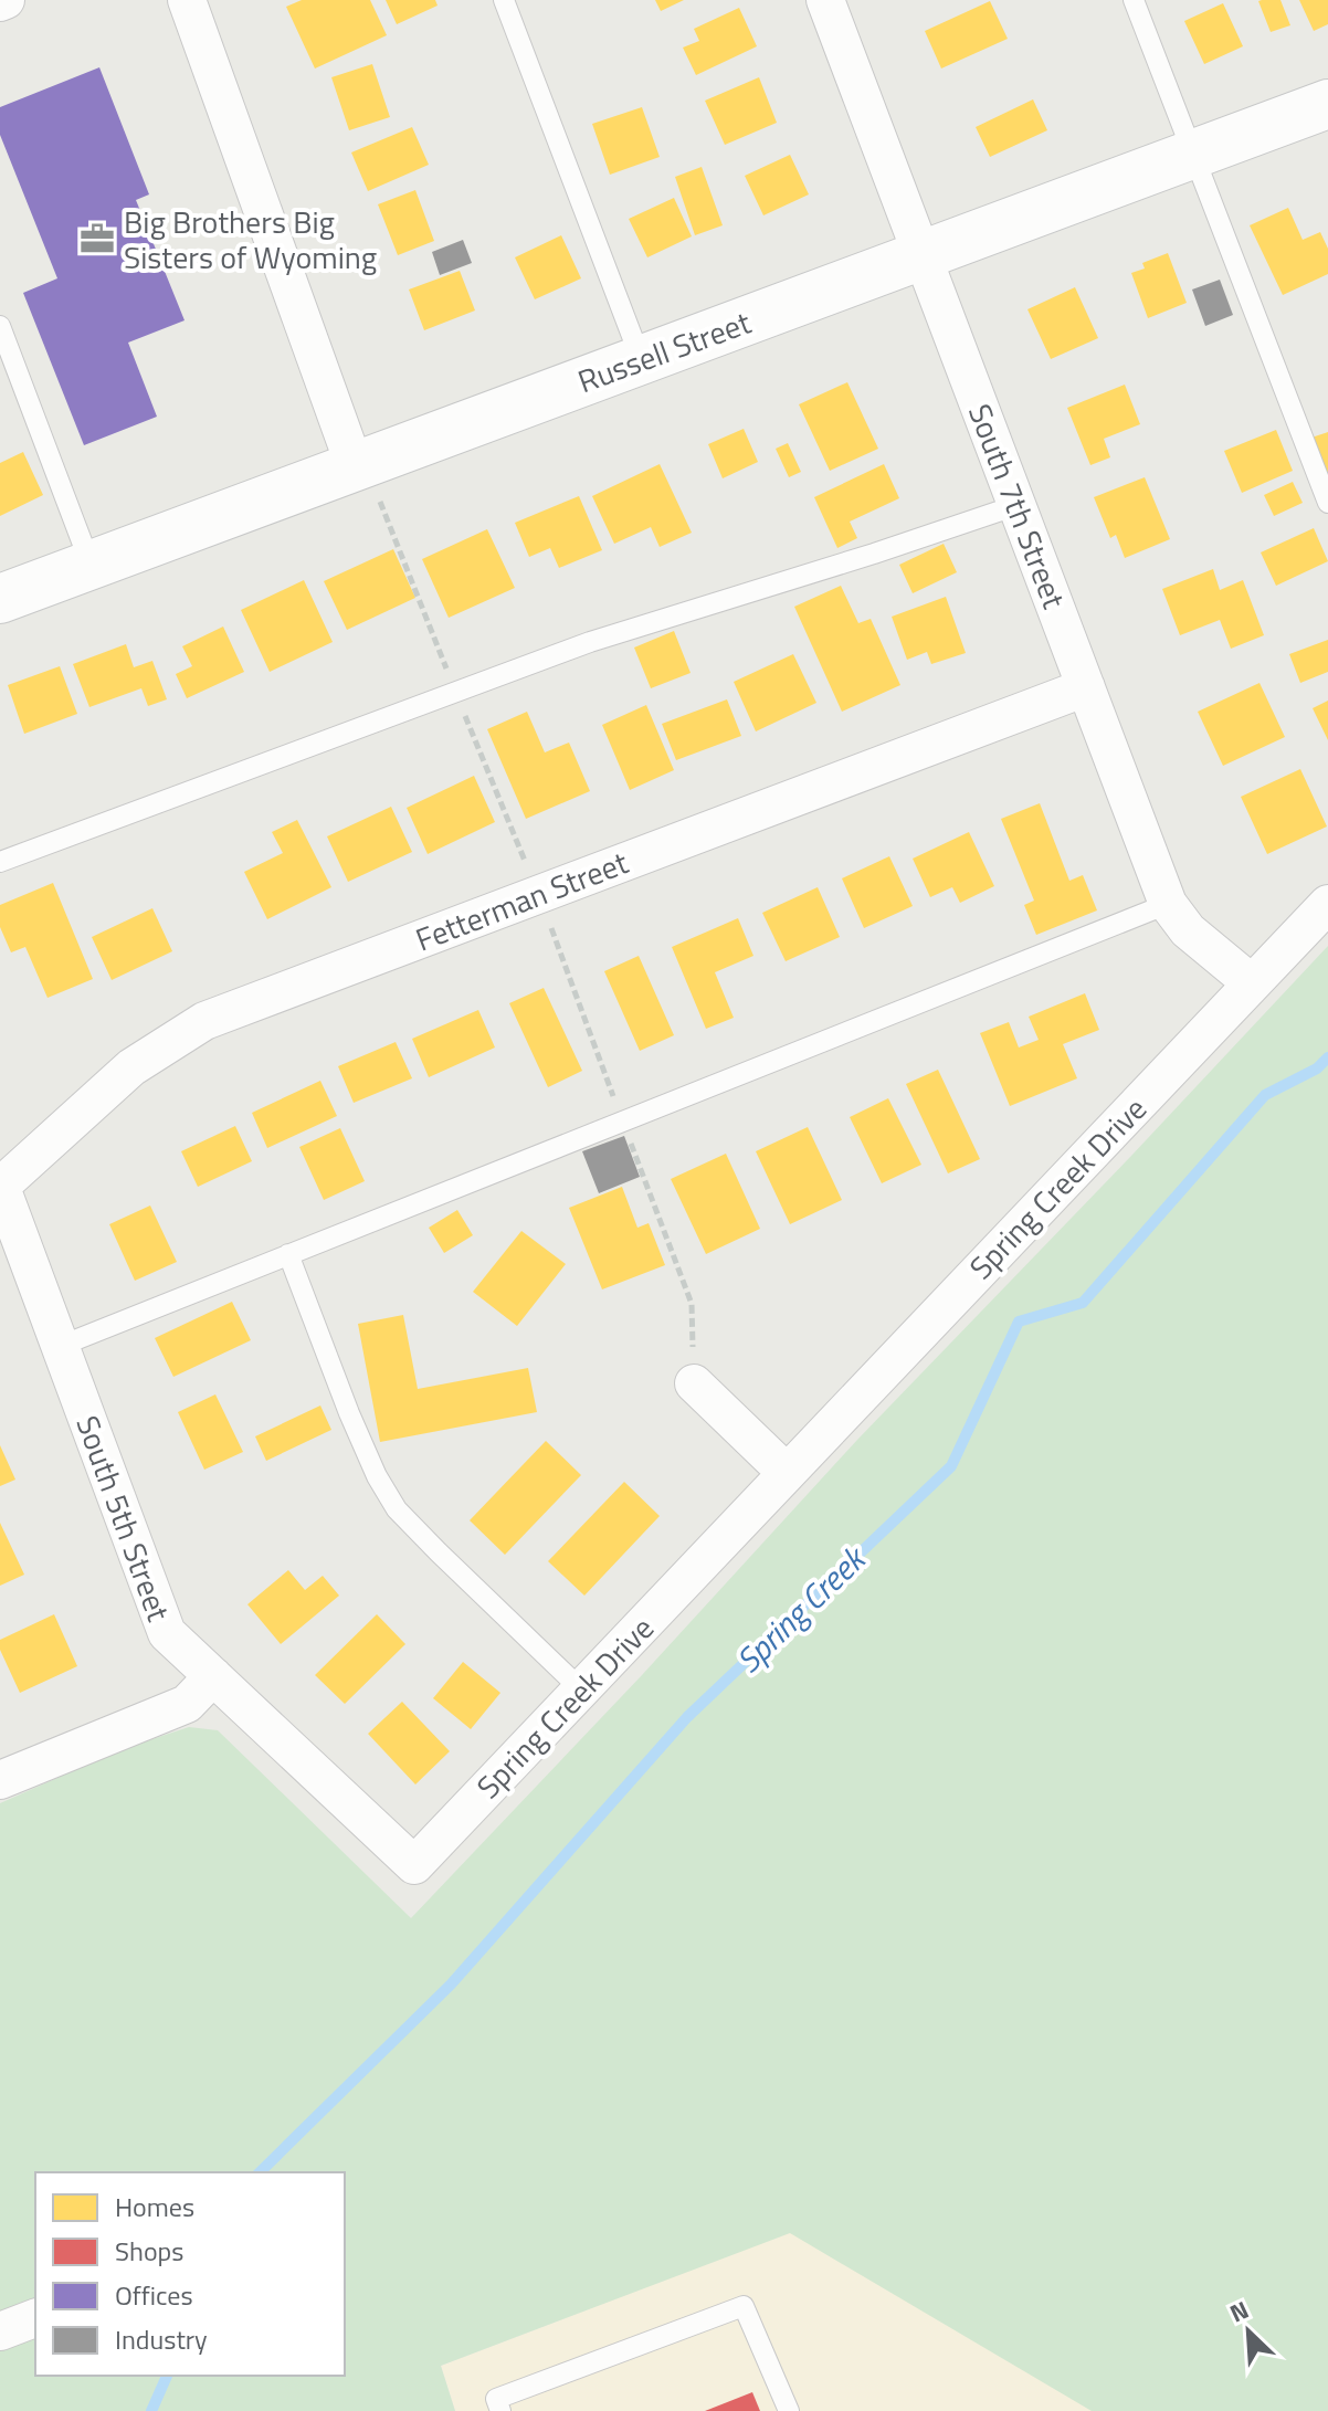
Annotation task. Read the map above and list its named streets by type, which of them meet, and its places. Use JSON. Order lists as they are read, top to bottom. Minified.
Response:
{"streets":{"main road":["Russell Street"],"street":["South 7th Street","Fetterman Street","Spring Creek Drive","South 5th Street"]},"crossings":[["Russell Street","South 7th Street"],["South 7th Street","Fetterman Street"],["South 7th Street","Spring Creek Drive"],["Fetterman Street","South 5th Street"],["Spring Creek Drive","South 5th Street"]],"water":["Spring Creek"],"places":{"office":["Big Brothers Big Sisters of Wyoming"]},"legend":["Homes","Shops","Offices","Industry"],"north":"top left"}
